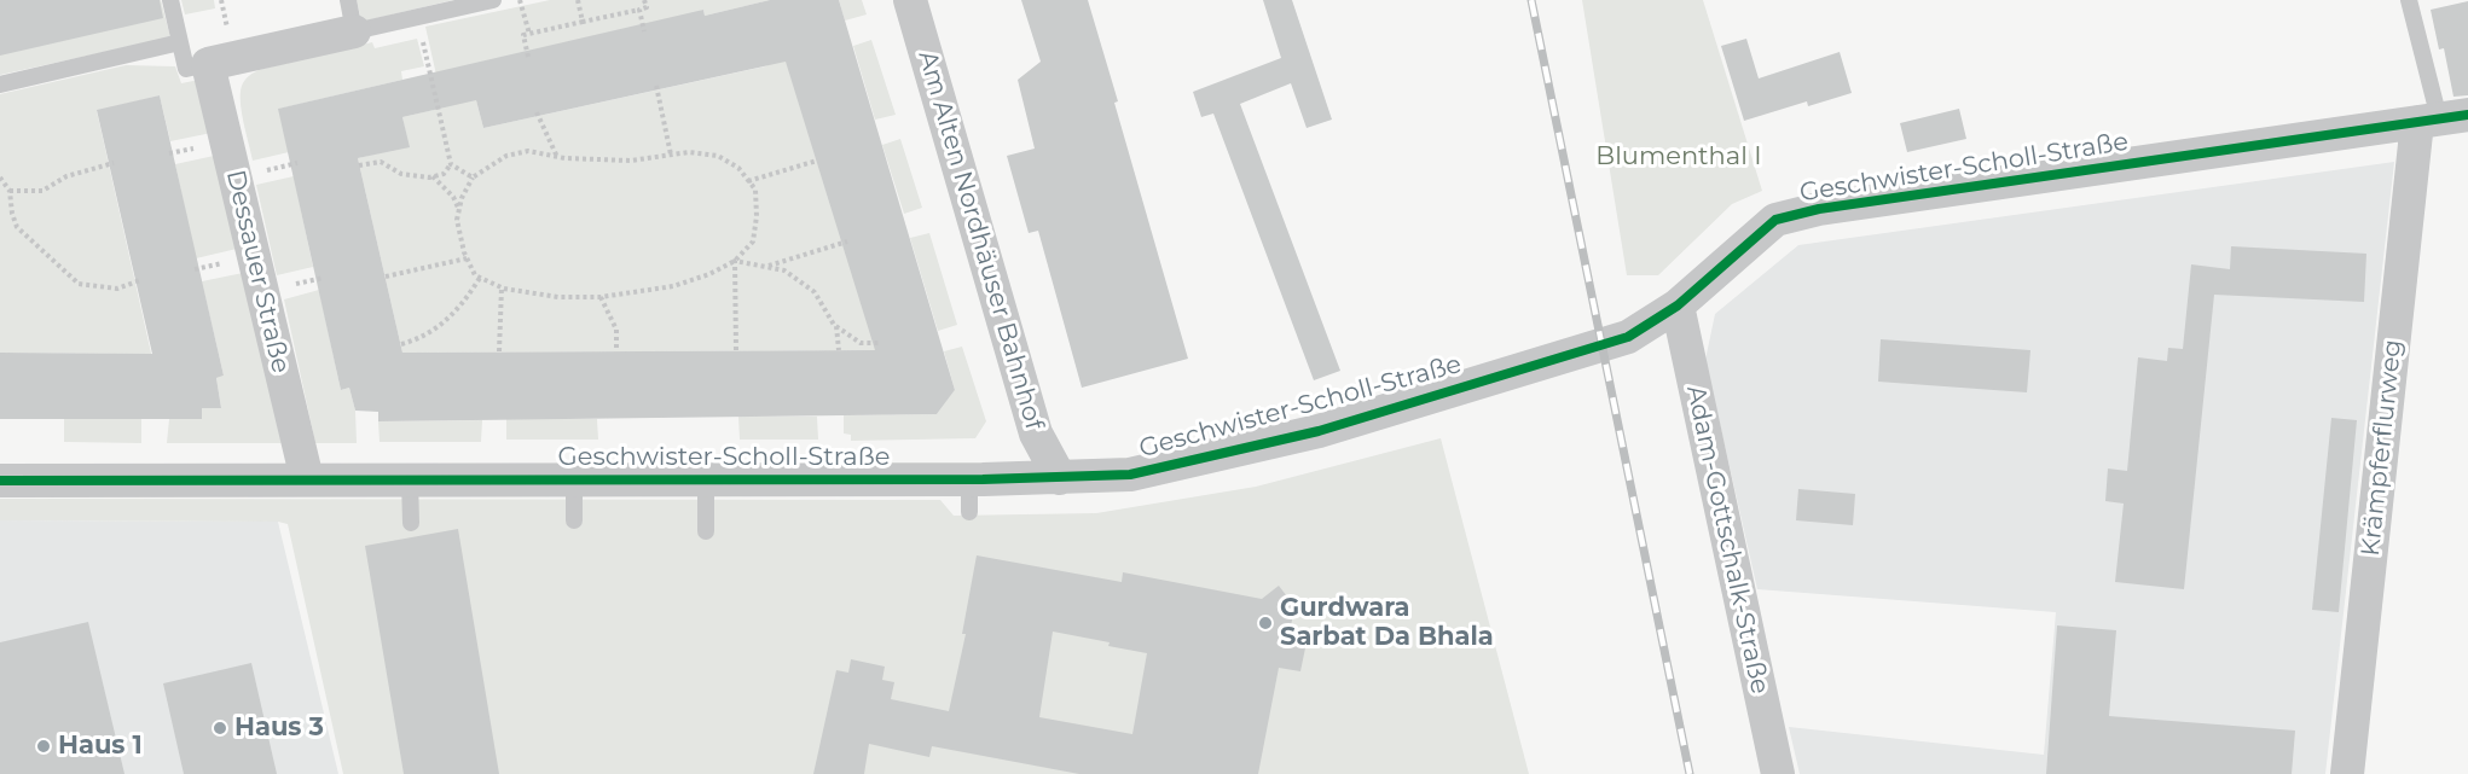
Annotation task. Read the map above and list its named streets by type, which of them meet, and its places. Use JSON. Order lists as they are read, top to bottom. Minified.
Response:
{"streets":{"street":["Geschwister-Scholl-Straße","Am Alten Nordhäuser Bahnhof","Dessauer Straße","Krämpferflurweg","Adam-Gottschalk-Straße"]},"crossings":[["Geschwister-Scholl-Straße","Am Alten Nordhäuser Bahnhof"],["Geschwister-Scholl-Straße","Dessauer Straße"],["Geschwister-Scholl-Straße","Krämpferflurweg"],["Geschwister-Scholl-Straße","Adam-Gottschalk-Straße"]],"parks":["Blumenthal I"],"places":["Gurdwara Sarbat Da Bhala","Haus 3","Haus 1"]}
